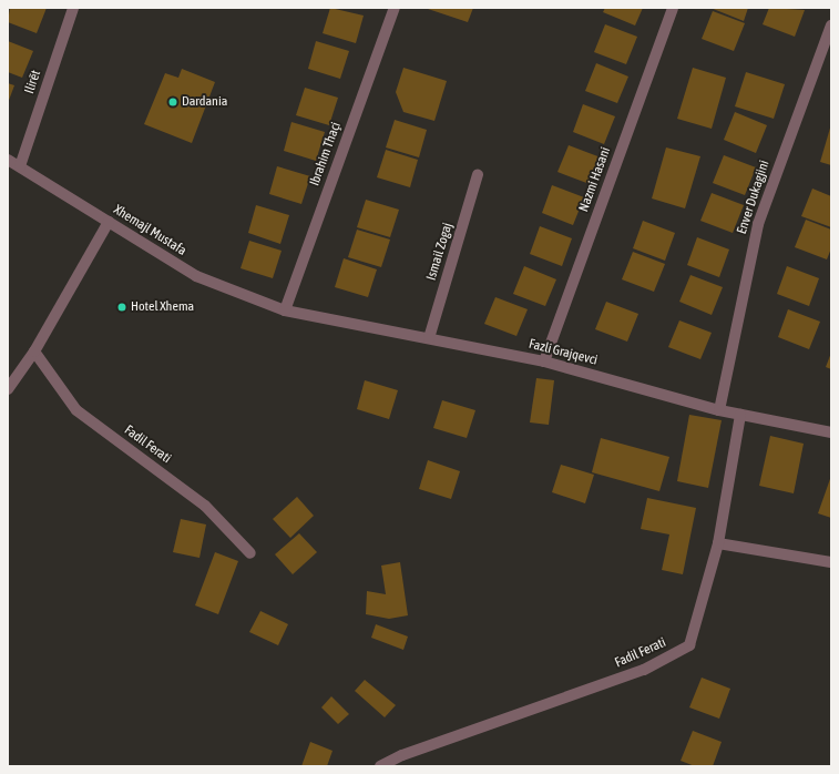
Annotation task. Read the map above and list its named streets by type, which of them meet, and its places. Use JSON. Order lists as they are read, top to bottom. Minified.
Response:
{"streets":{"street":["Ilirët","Ibrahim Thaçi","Nazmi Hasani","Enver Dukagjini","Xhemajl Mustafa","Ismail Zogaj","Fazli Grajqevci","Fadil Ferati"]},"crossings":[["Ilirët","Xhemajl Mustafa"],["Ibrahim Thaçi","Xhemajl Mustafa"],["Ibrahim Thaçi","Fazli Grajqevci"],["Nazmi Hasani","Fazli Grajqevci"],["Enver Dukagjini","Fazli Grajqevci"],["Xhemajl Mustafa","Fazli Grajqevci"],["Ismail Zogaj","Fazli Grajqevci"],["Fazli Grajqevci","Fadil Ferati"]],"places":["Dardania","Hotel Xhema"]}
